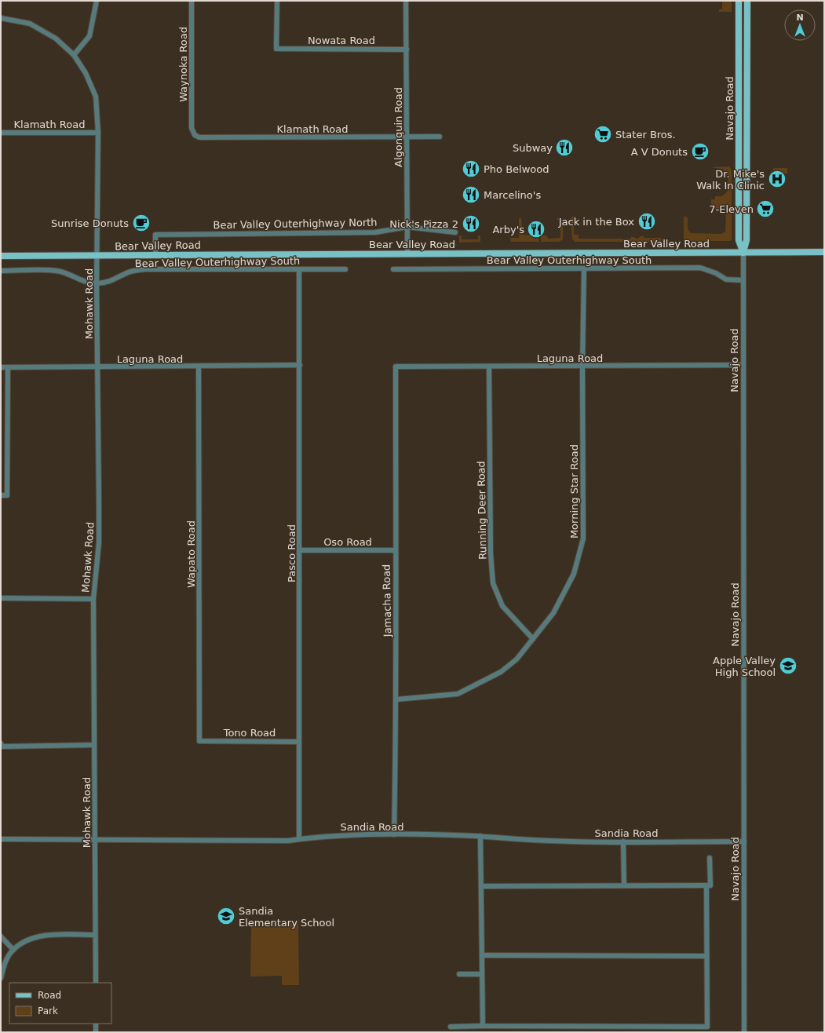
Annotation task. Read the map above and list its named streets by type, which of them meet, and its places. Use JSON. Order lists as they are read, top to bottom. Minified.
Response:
{"streets":{"main road":["Navajo Road","Bear Valley Road"],"street":["Nowata Road","Waynoka Road","Klamath Road","Algonquin Road","Bear Valley Outerhighway North","Bear Valley Outerhighway South","Mohawk Road","Laguna Road","Morning Star Road","Running Deer Road","Oso Road","Pasco Road","Wapato Road","Jamacha Road","Tono Road","Sandia Road"]},"crossings":[["Nowata Road","Algonquin Road"],["Waynoka Road","Klamath Road"],["Navajo Road","Bear Valley Road"],["Navajo Road","Bear Valley Outerhighway South"],["Navajo Road","Laguna Road"],["Navajo Road","Sandia Road"],["Klamath Road","Algonquin Road"],["Klamath Road","Mohawk Road"],["Algonquin Road","Bear Valley Outerhighway North"],["Algonquin Road","Bear Valley Road"],["Bear Valley Outerhighway North","Bear Valley Road"],["Bear Valley Road","Mohawk Road"],["Bear Valley Outerhighway South","Mohawk Road"],["Bear Valley Outerhighway South","Morning Star Road"],["Bear Valley Outerhighway South","Pasco Road"],["Mohawk Road","Laguna Road"],["Mohawk Road","Sandia Road"],["Laguna Road","Morning Star Road"],["Laguna Road","Running Deer Road"],["Laguna Road","Pasco Road"],["Laguna Road","Wapato Road"],["Laguna Road","Jamacha Road"],["Morning Star Road","Running Deer Road"],["Morning Star Road","Jamacha Road"],["Oso Road","Pasco Road"],["Oso Road","Jamacha Road"],["Pasco Road","Tono Road"],["Pasco Road","Sandia Road"],["Wapato Road","Tono Road"],["Jamacha Road","Sandia Road"]],"places":{"supermarket":["Stater Bros.","7-Eleven"],"restaurant":["Subway","Pho Belwood","Marcelino's","Jack in the Box","Nick's Pizza 2","Arby's"],"cafe":["A V Donuts","Sunrise Donuts"],"hospital":["Dr. Mike's Walk In Clinic"],"school or university":["Apple Valley High School","Sandia Elementary School"]},"legend":["Road","Park"],"north":"top"}
